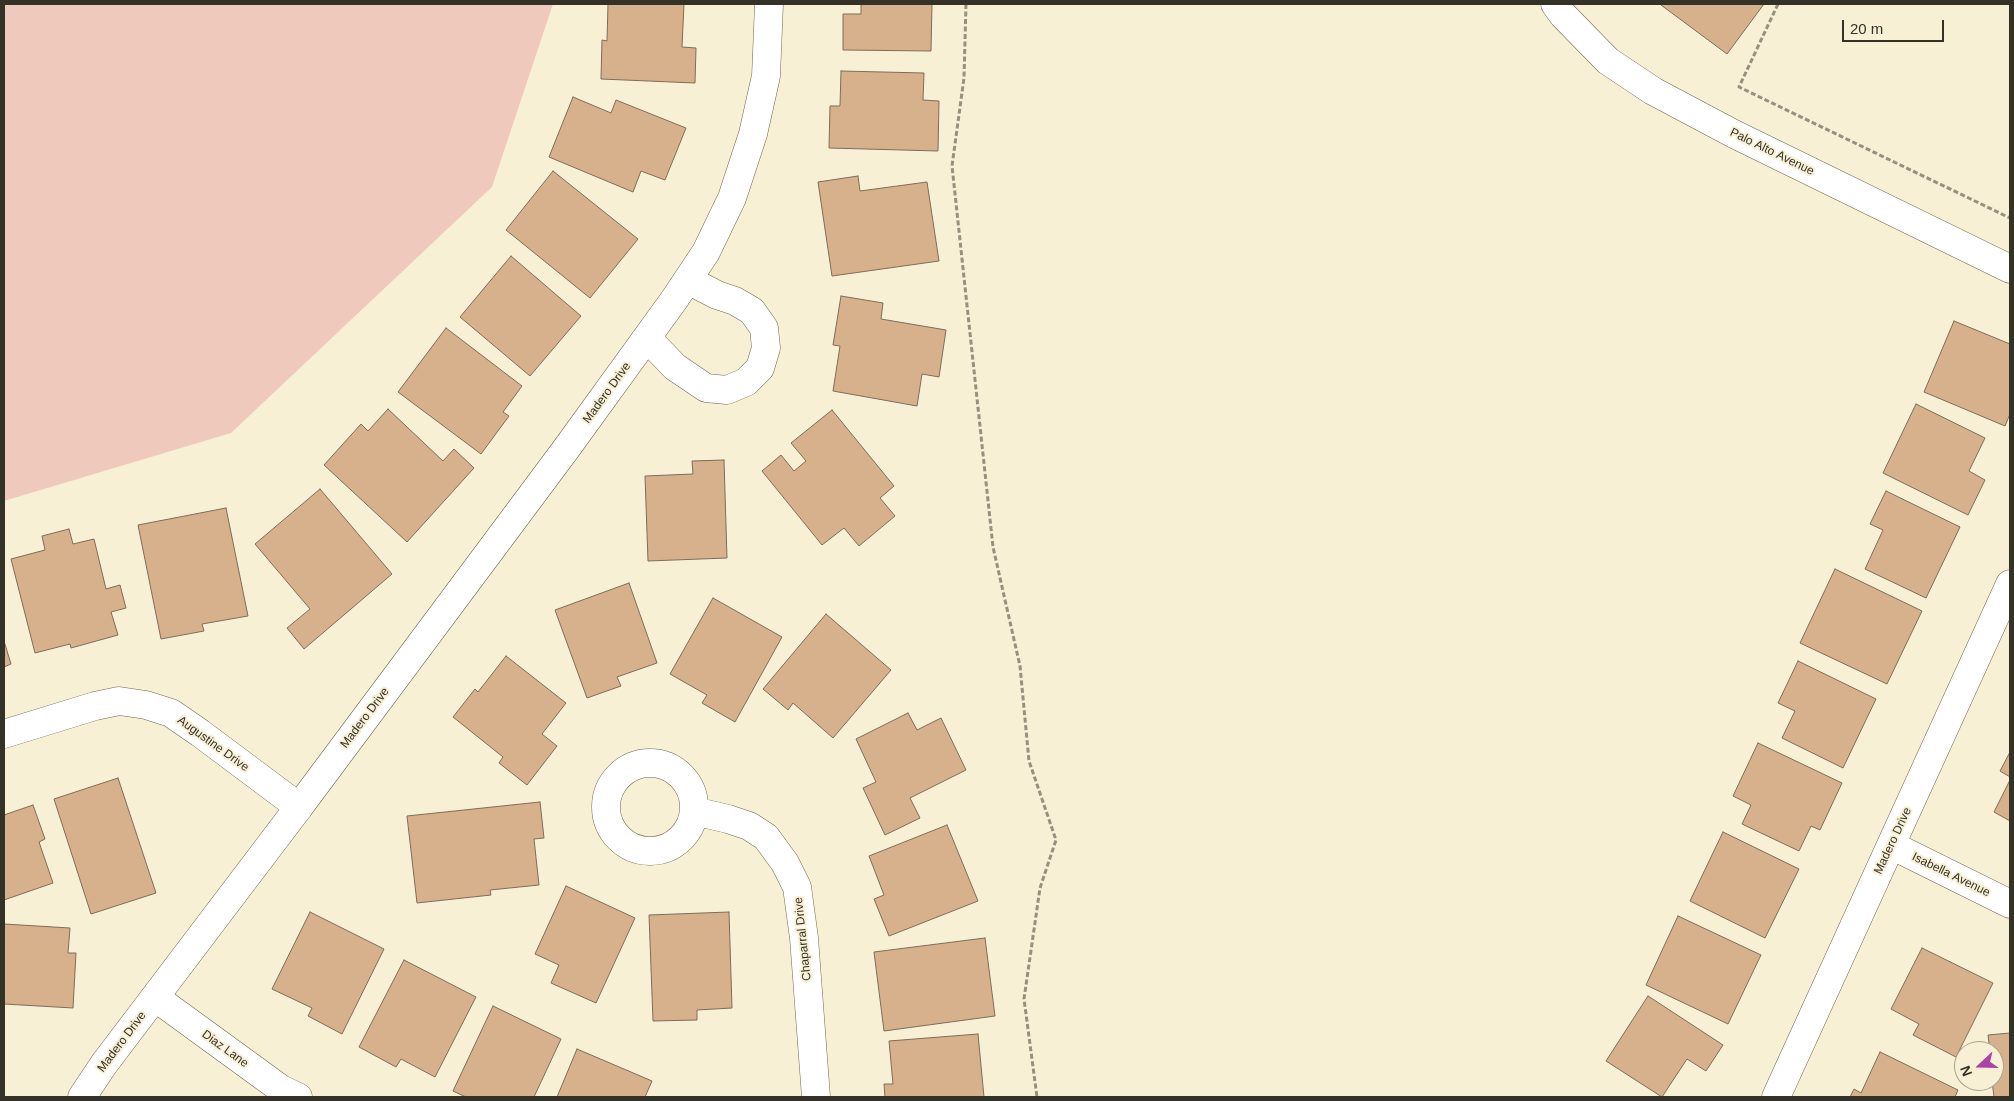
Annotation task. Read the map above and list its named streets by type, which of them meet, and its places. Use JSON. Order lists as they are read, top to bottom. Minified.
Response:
{"streets":{"street":["Palo Alto Avenue","Madero Drive","Augustine Drive","Isabella Avenue","Chaparral Drive","Diaz Lane"]},"crossings":[["Madero Drive","Augustine Drive"],["Madero Drive","Isabella Avenue"],["Madero Drive","Diaz Lane"]],"scale_bar":"20 m","north":"left"}
